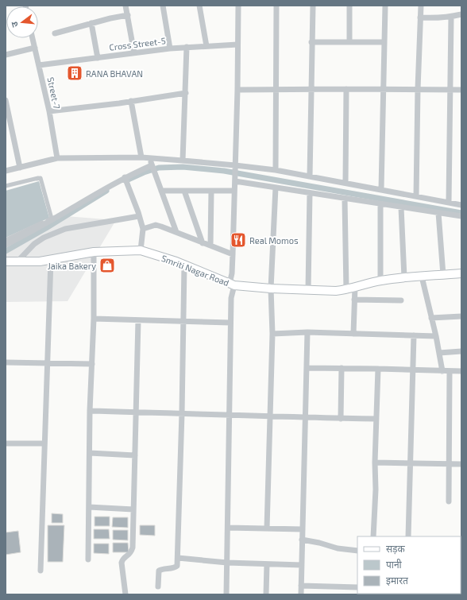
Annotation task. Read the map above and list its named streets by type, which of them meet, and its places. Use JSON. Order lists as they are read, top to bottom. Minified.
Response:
{"streets":{"main road":["Smriti Nagar Road"],"street":["Cross Street-5","Street-7"]},"crossings":[["Cross Street-5","Street-7"]],"places":{"building":["RANA BHAVAN"],"restaurant":["Real Momos"],"shop":["Jaika Bakery"]},"legend":["सड़क","पानी","इमारत"],"north":"left"}
